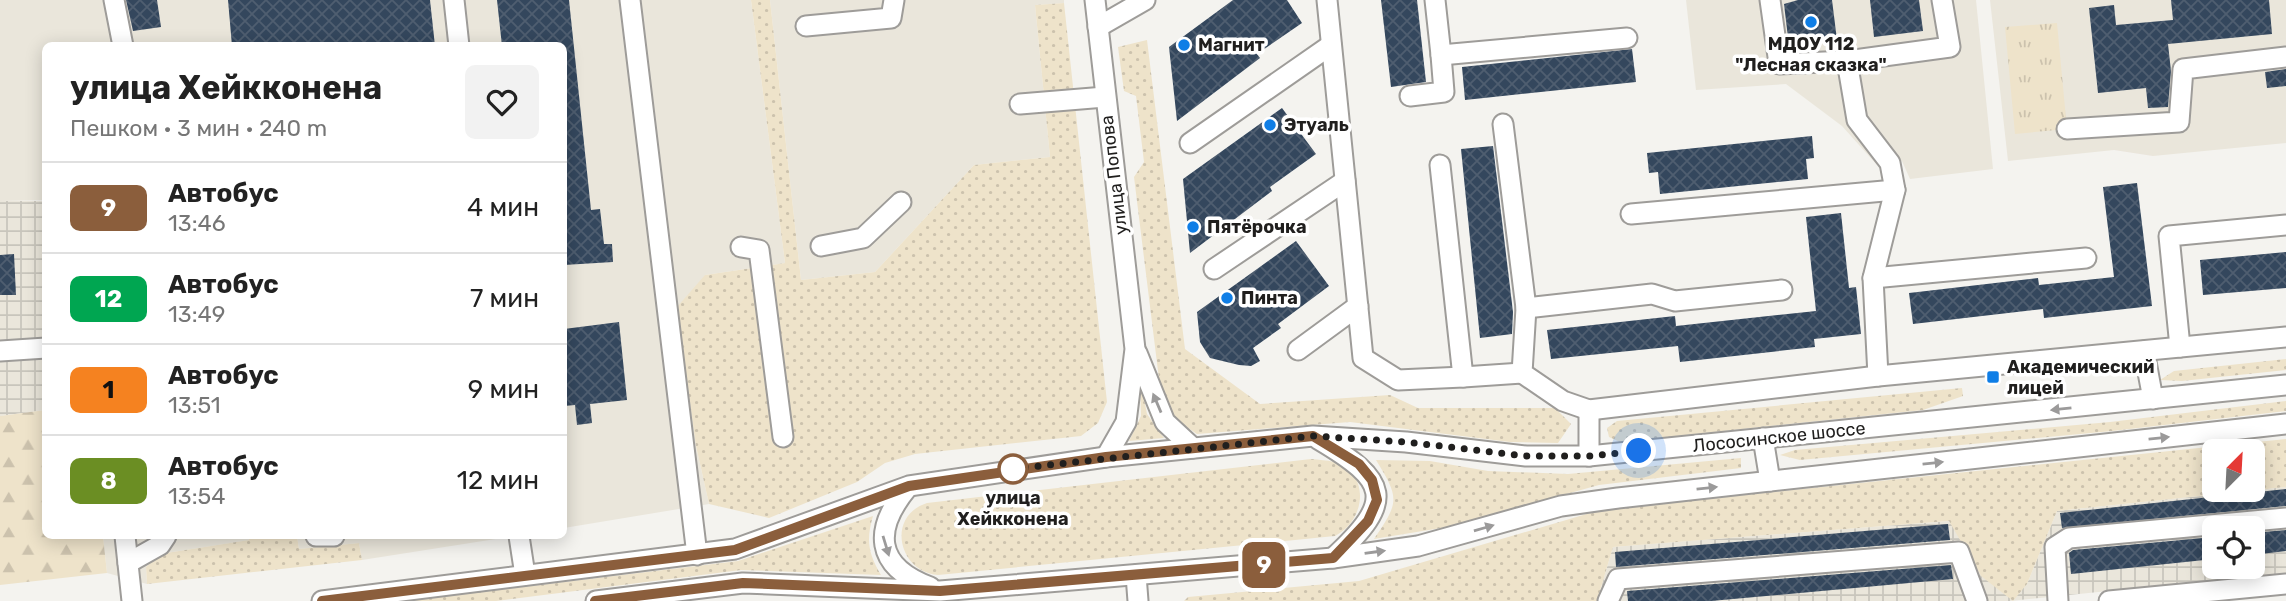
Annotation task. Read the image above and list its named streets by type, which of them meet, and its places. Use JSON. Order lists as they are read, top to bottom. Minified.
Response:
{"streets":{"street":["улица Попова","Лососинское шоссе"]},"crossings":[["улица Попова","Лососинское шоссе"]],"places":{"other":["МДОУ 112 \"Лесная сказка\"","Магнит","Этуаль","Пятёрочка","Пинта","улица Хейкконена"],"transit":["Академический лицей"]},"lines":["bus line 9"],"north":"top right","page":{"on_map":"9","heading":["улица Хейкконена","Пешком · 3 мин · 240 m"],"list":[{"mark":"9","name":"Автобус","note":"13:46","value":"4 мин"},{"mark":"12","name":"Автобус","note":"13:49","value":"7 мин"},{"mark":"1","name":"Автобус","note":"13:51","value":"9 мин"},{"mark":"8","name":"Автобус","note":"13:54","value":"12 мин"}]}}
